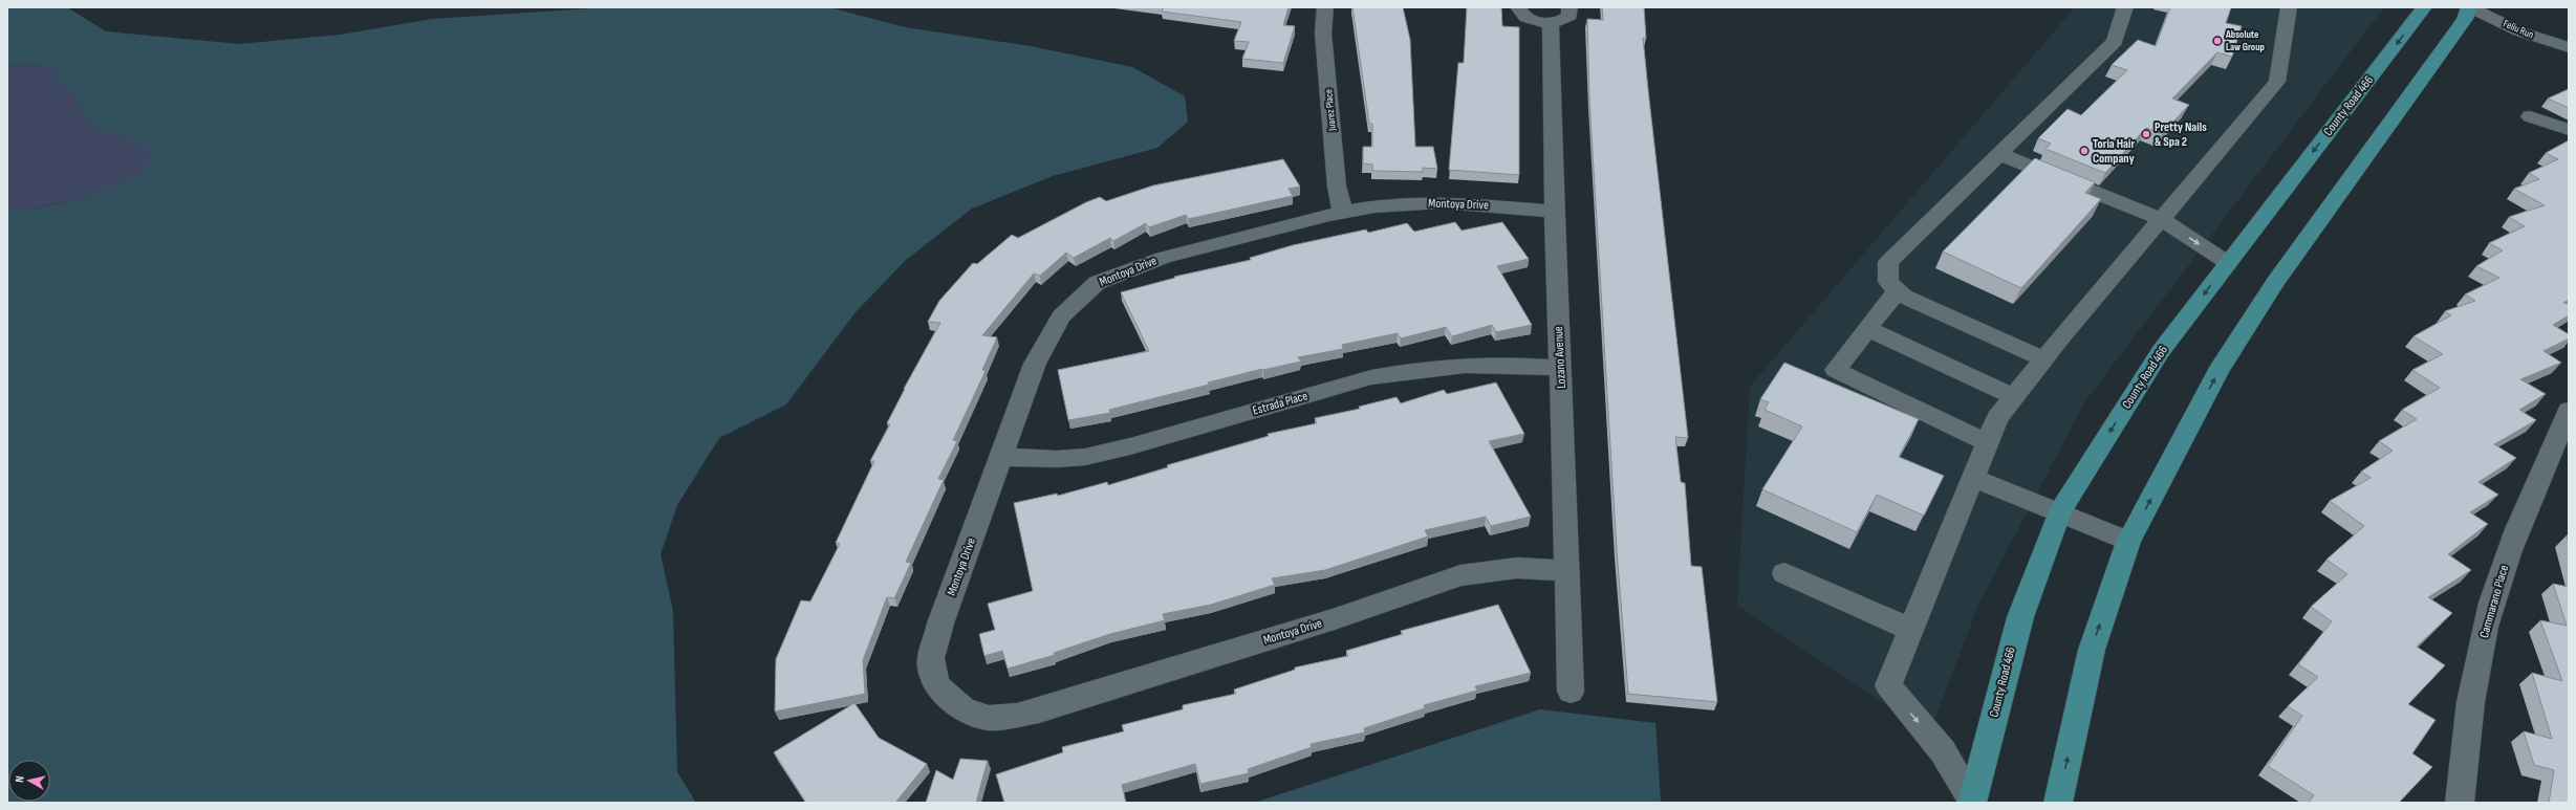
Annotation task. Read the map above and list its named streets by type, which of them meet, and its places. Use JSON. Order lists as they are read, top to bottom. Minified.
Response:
{"streets":{"main road":["County Road 466"],"street":["Feliu Run","Juarez Place","Montoya Drive","Lozano Avenue","Estrada Place","Cammarano Place"]},"crossings":[["Juarez Place","Montoya Drive"],["Montoya Drive","Lozano Avenue"],["Montoya Drive","Estrada Place"],["Lozano Avenue","Estrada Place"]],"places":["Absolute Law Group","Pretty Nails & Spa 2","Toria Hair Company"],"north":"left"}
